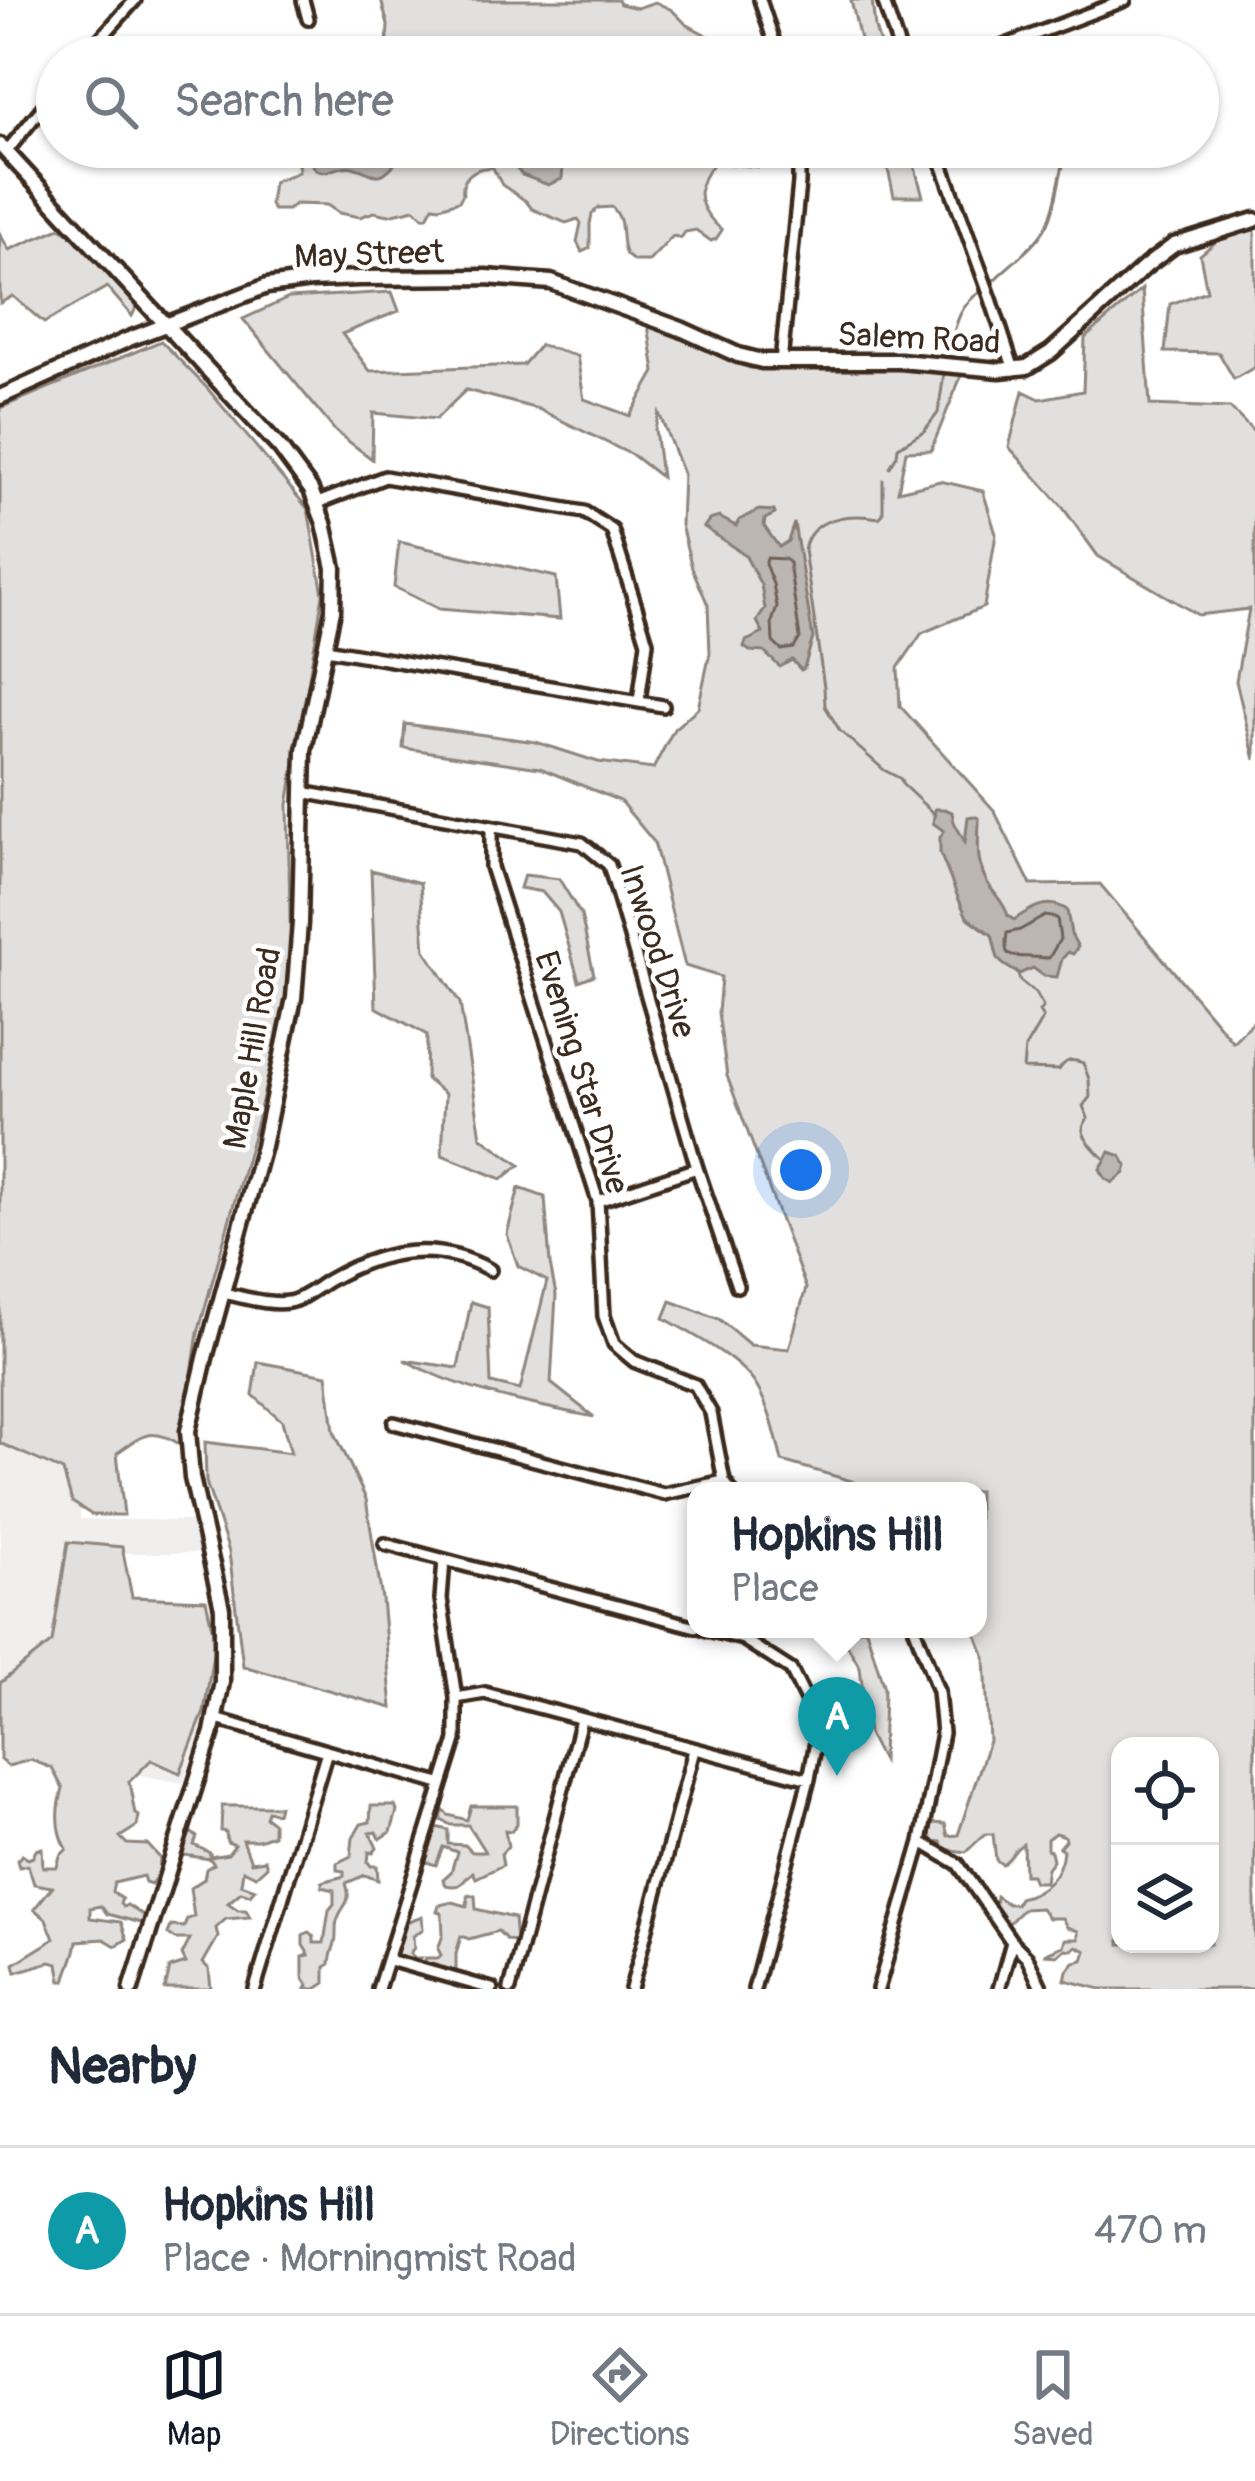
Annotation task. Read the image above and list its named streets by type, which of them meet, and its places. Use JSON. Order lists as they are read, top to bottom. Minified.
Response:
{"streets":{"street":["May Street","Salem Road","Inwood Drive","Maple Hill Road","Evening Star Drive"]},"crossings":[["May Street","Salem Road"],["May Street","Maple Hill Road"],["Inwood Drive","Maple Hill Road"],["Inwood Drive","Evening Star Drive"]],"page":{"search":"Search here","popup":["Hopkins Hill","Place"],"pins":"A","heading":"Nearby","list":[{"mark":"A","name":"Hopkins Hill","note":"Place · Morningmist Road","value":"470 m"}],"nav":["Map","Directions","Saved"]}}
